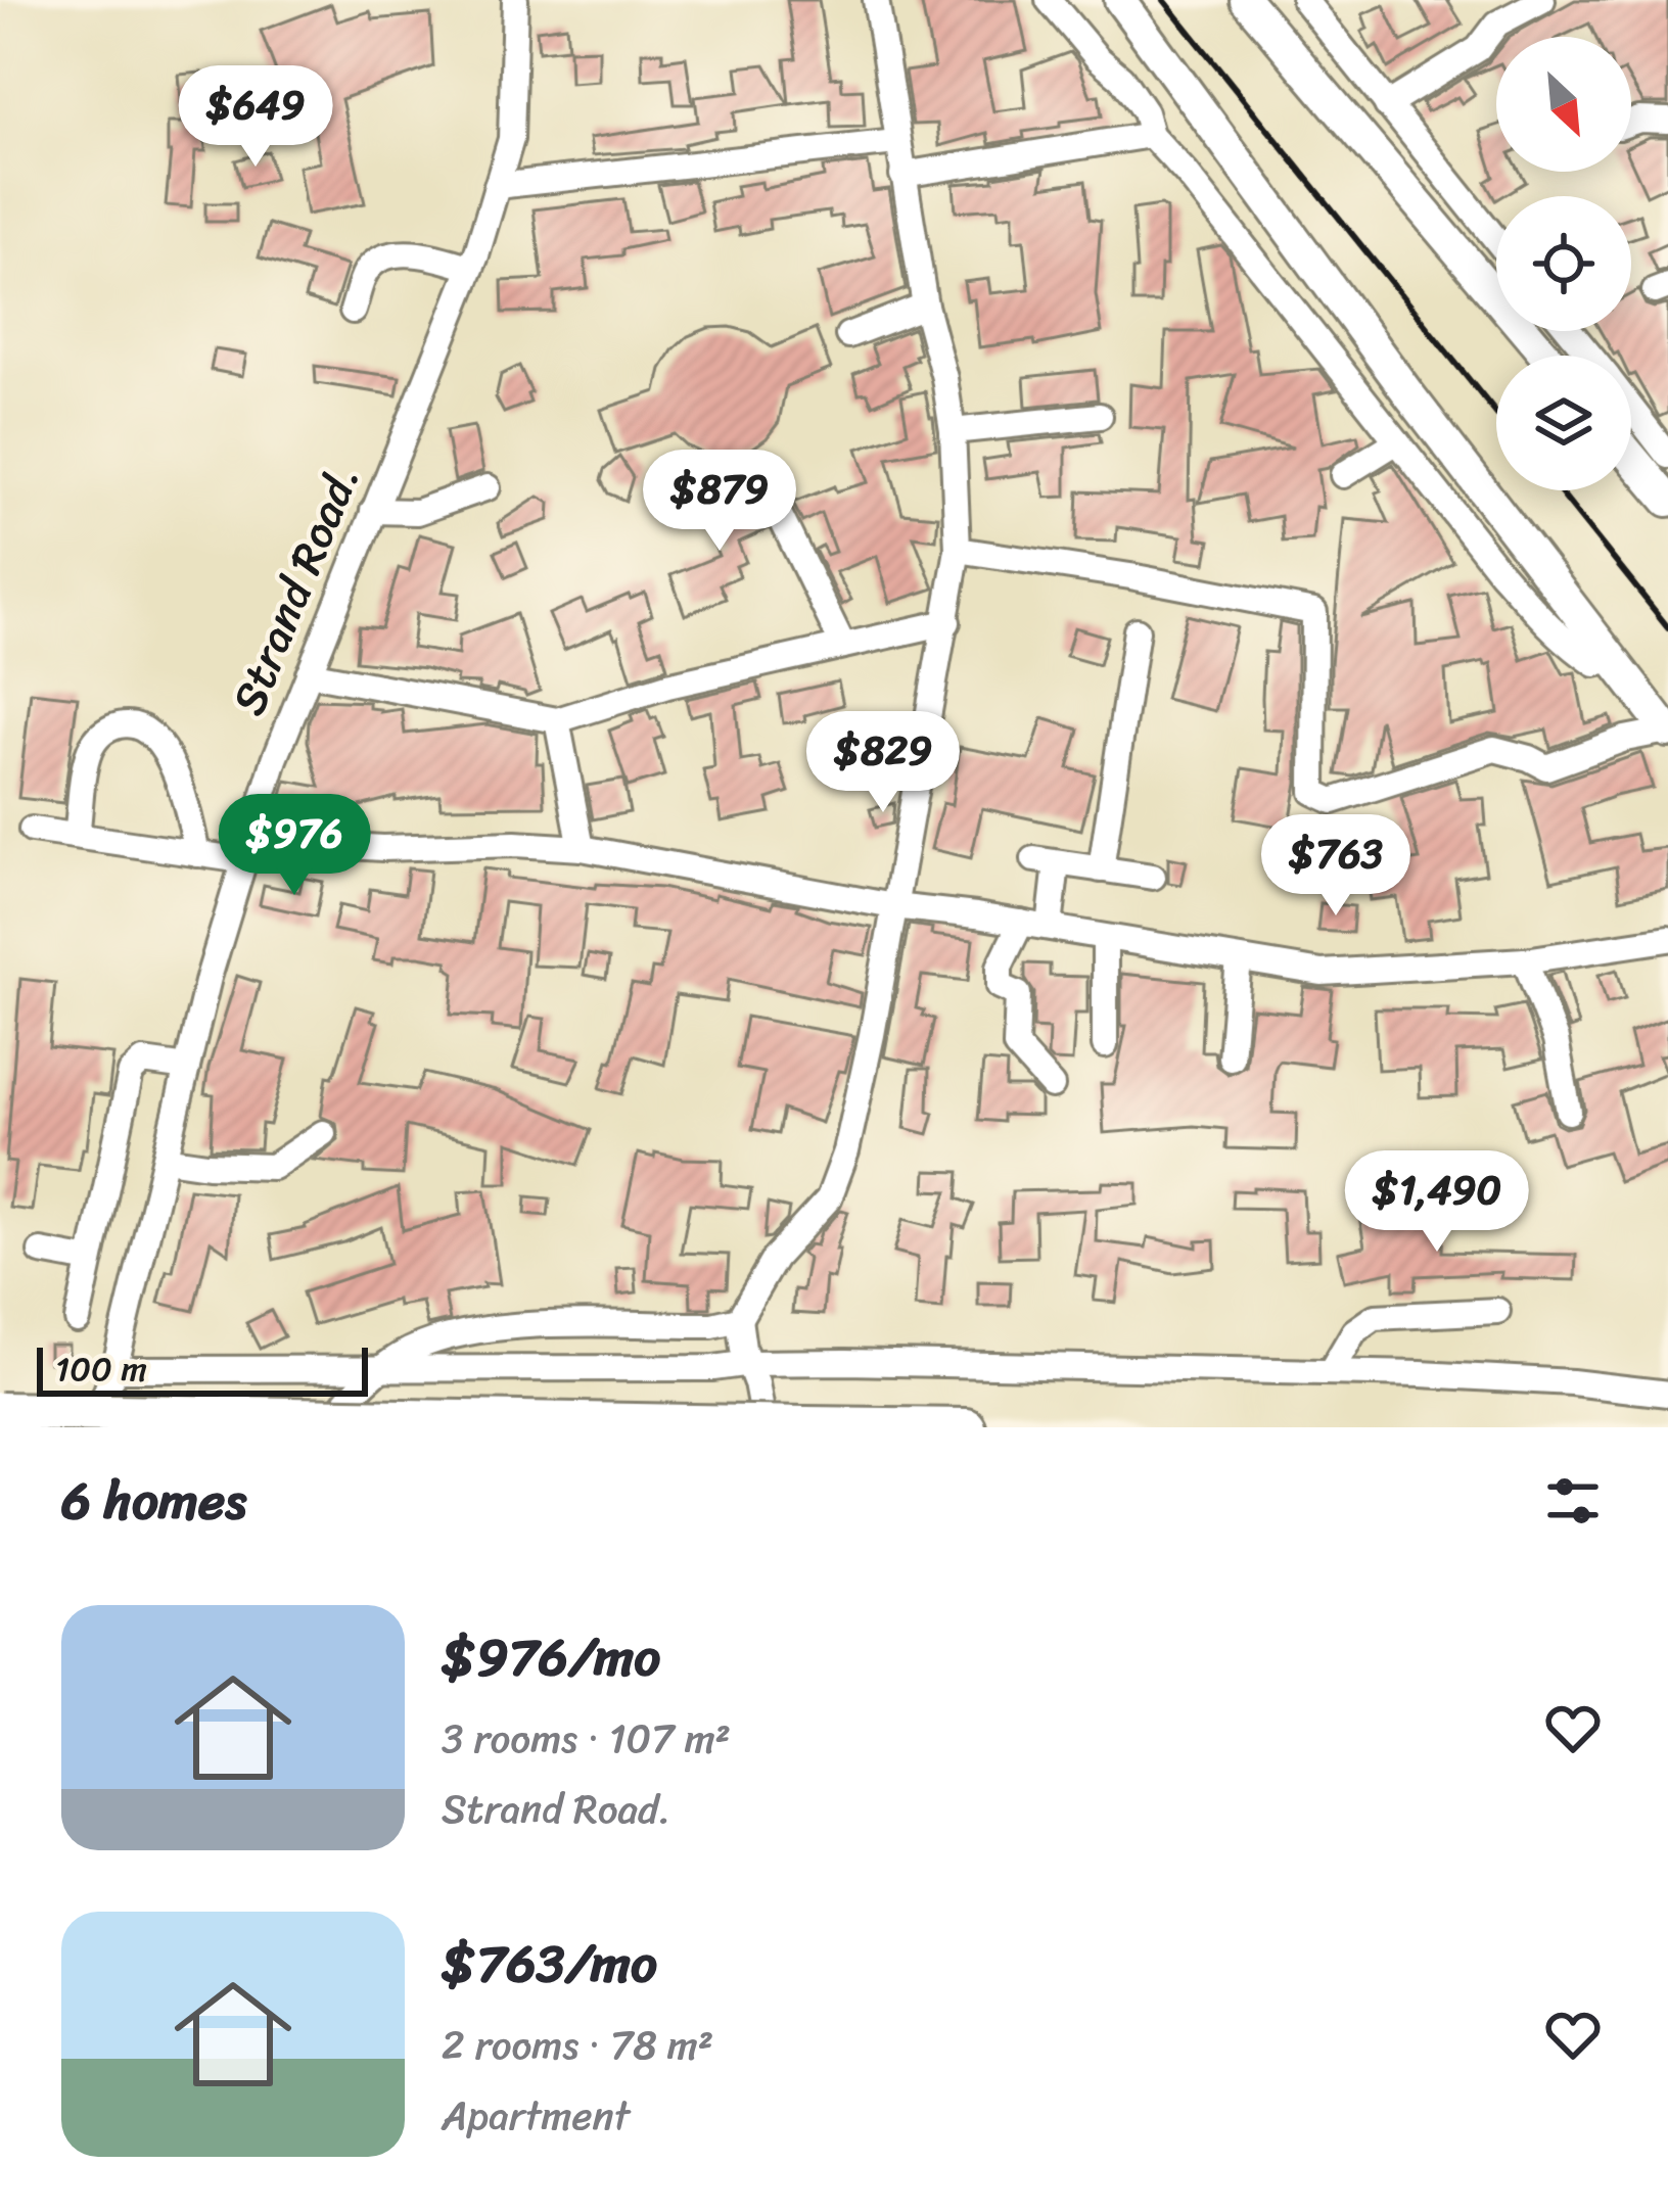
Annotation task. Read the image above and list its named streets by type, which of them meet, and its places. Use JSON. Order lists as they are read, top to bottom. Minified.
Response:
{"streets":{"street":["Strand Road."]},"scale_bar":"100 m","north":"bottom right","page":{"price":["$649","$879","$829","$976","$763","$1,490"],"scale":"100 m","heading":"6 homes","list":[{"name":"$976/mo","note":"3 rooms · 107 m² · Strand Road."},{"name":"$763/mo","note":"2 rooms · 78 m² · Apartment"}]}}
